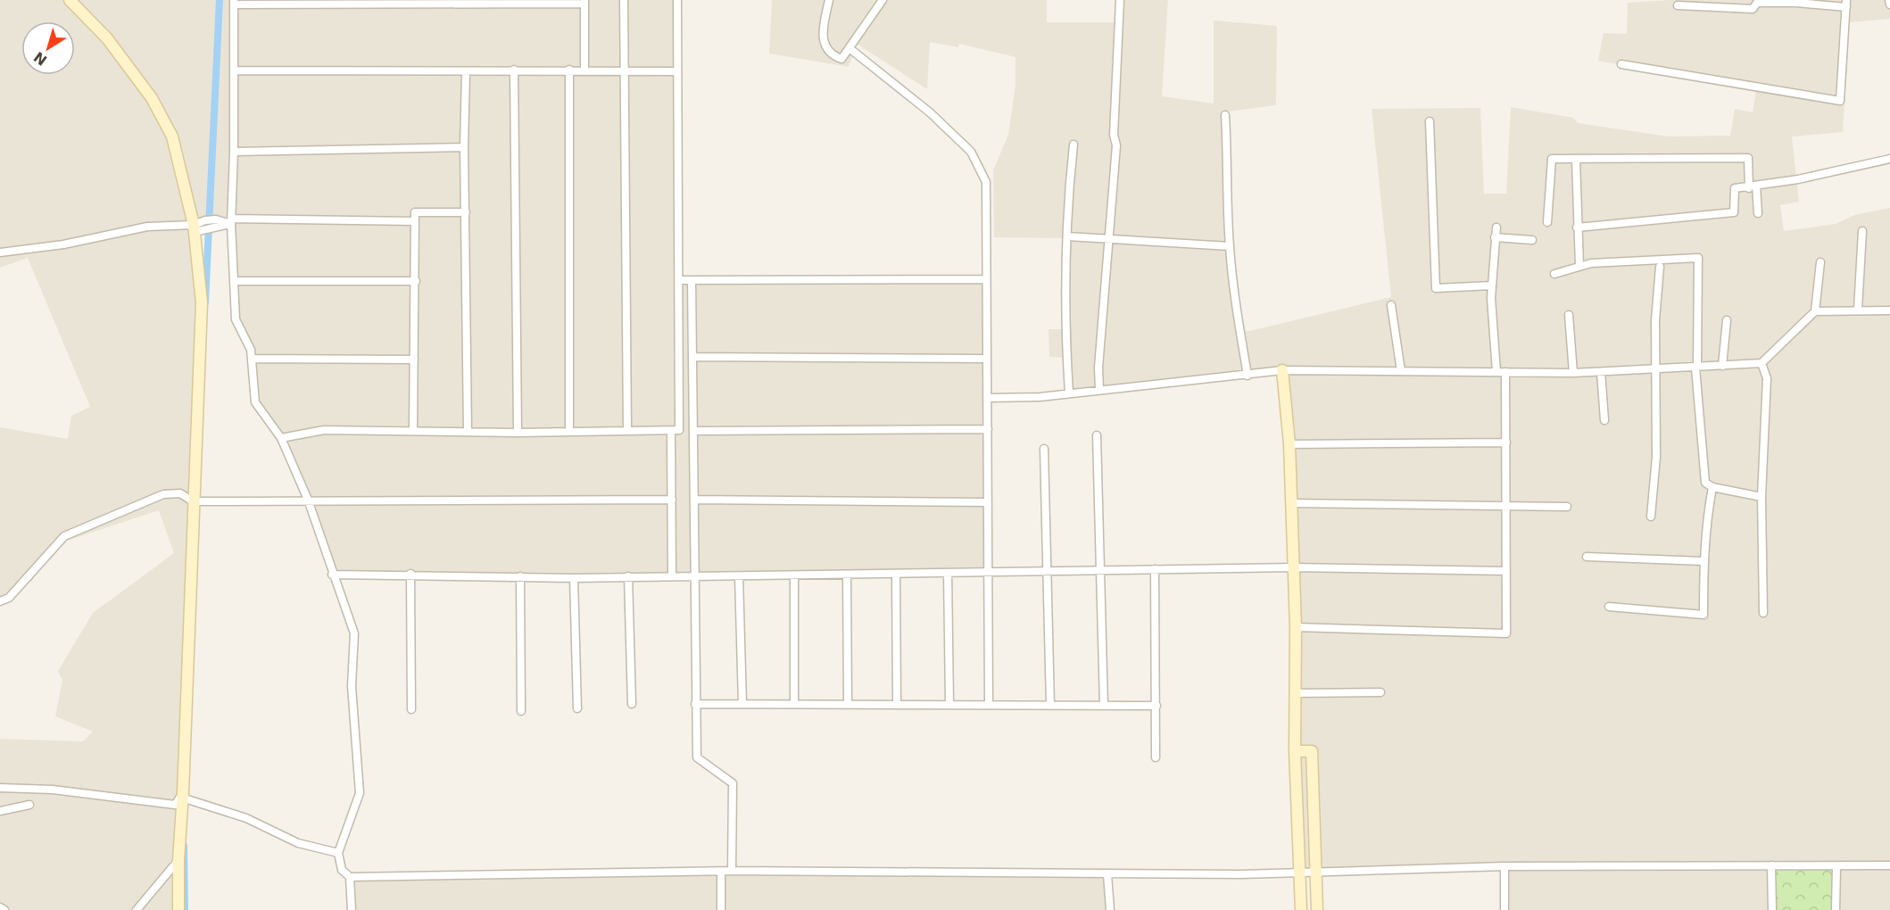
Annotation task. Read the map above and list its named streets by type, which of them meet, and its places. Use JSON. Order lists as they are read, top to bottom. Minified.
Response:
{"north":"bottom left"}
